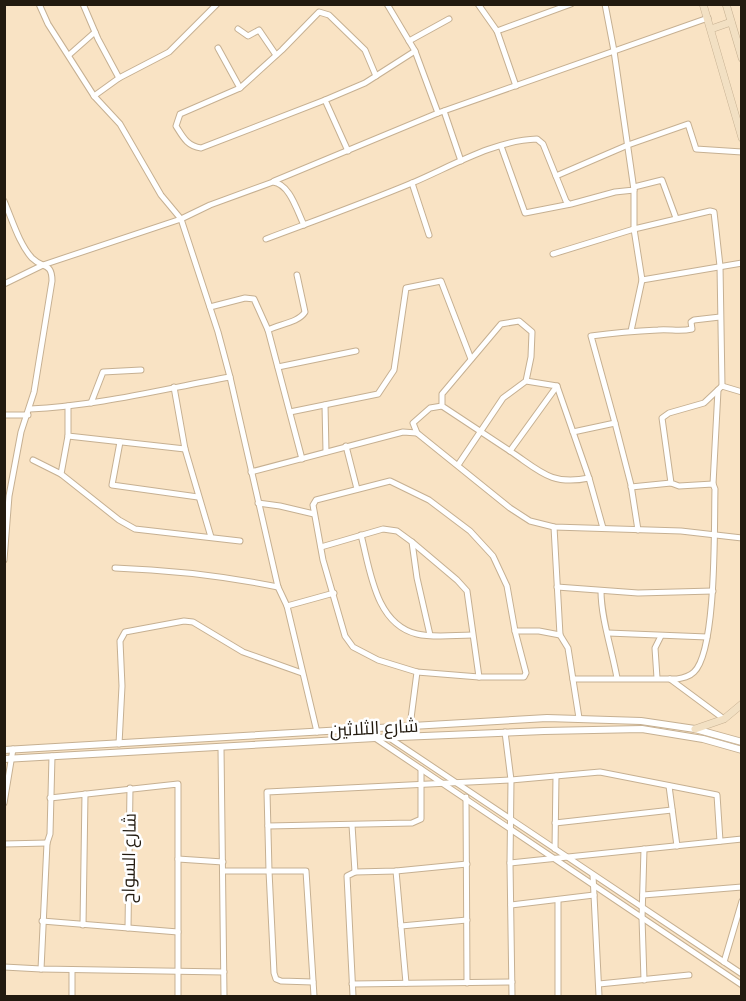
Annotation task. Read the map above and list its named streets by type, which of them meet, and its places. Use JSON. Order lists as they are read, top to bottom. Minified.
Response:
{"streets":{"street":["شارع الثلاثين","شارع السواح"]}}
